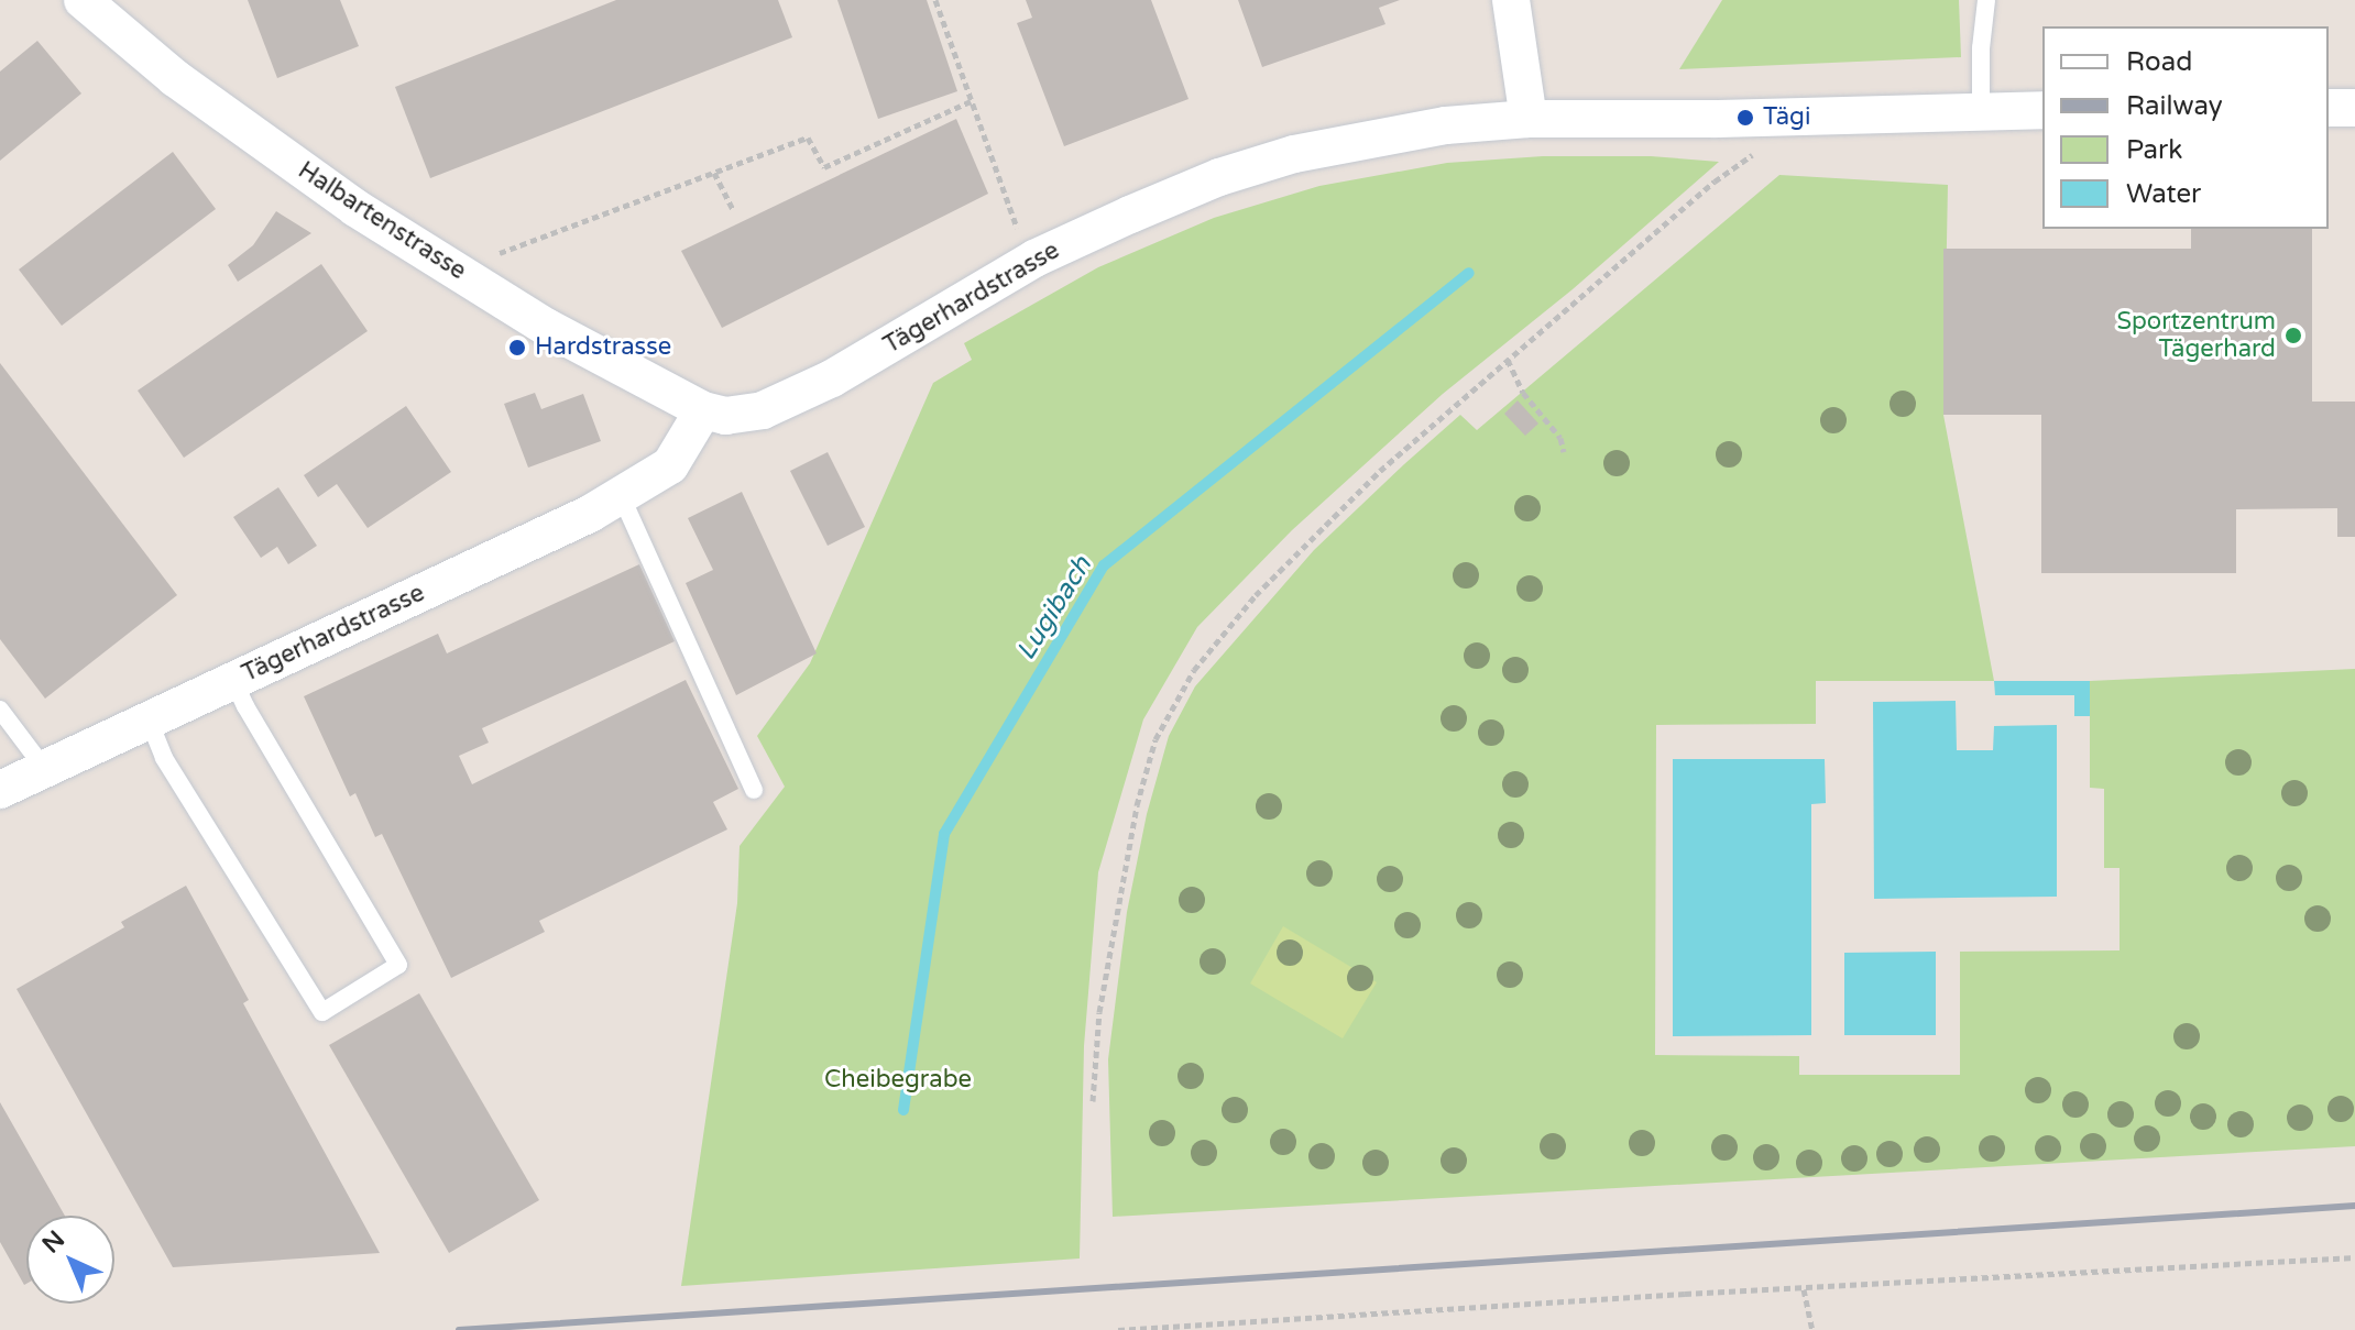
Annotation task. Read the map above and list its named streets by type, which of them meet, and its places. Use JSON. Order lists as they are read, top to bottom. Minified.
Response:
{"streets":{"street":["Halbartenstrasse","Tägerhardstrasse"]},"crossings":[["Halbartenstrasse","Tägerhardstrasse"]],"water":["Lugibach"],"parks":["Cheibegrabe"],"places":["Tägi","Sportzentrum Tägerhard","Hardstrasse"],"legend":["Road","Railway","Park","Water"],"north":"top left"}
